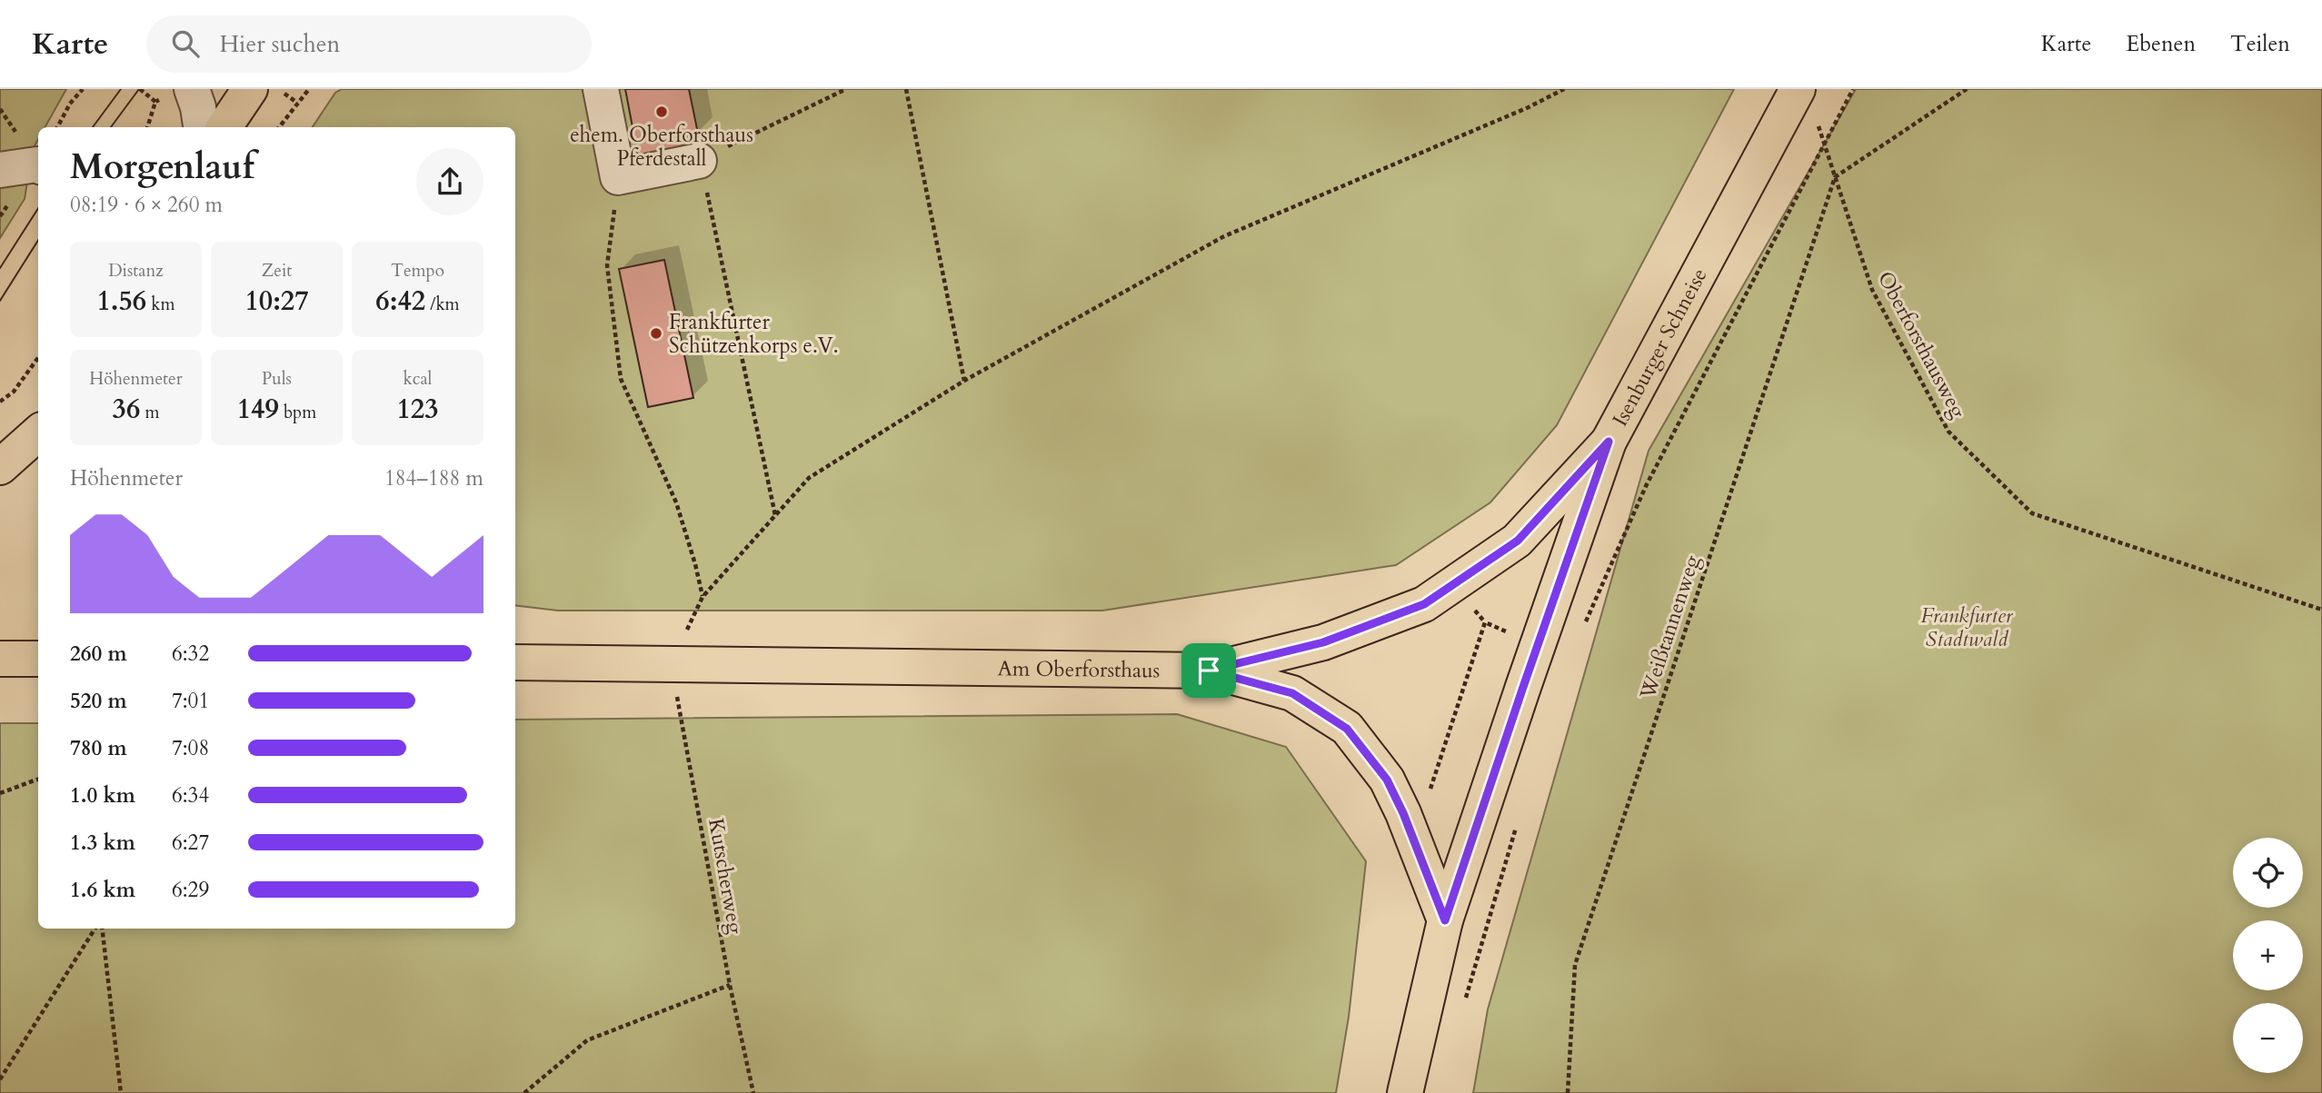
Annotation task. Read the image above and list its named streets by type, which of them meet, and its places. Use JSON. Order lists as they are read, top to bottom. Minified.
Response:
{"streets":{"main road":["Isenburger Schneise","Am Oberforsthaus"],"path":["Oberforsthausweg","Weißtannenweg","Kutscherweg"]},"crossings":[["Oberforsthausweg","Weißtannenweg"],["Isenburger Schneise","Am Oberforsthaus"],["Am Oberforsthaus","Kutscherweg"]],"parks":["Frankfurter Stadtwald"],"places":["ehem. Oberforsthaus Pferdestall","Frankfurter Schützenkorps e.V."],"page":{"header":"Karte","search":"Hier suchen","nav":["Karte","Ebenen","Teilen"],"heading":["Morgenlauf","08:19 · 6 × 260 m"],"stats":[["Distanz","1.56 km"],["Zeit","10:27"],["Tempo","6:42 /km"],["Höhenmeter","36 m"],["Puls","149 bpm"],["kcal","123"]],"chart":["Höhenmeter","184–188 m"],"list":[{"name":"260 m","note":"6:32"},{"name":"520 m","note":"7:01"},{"name":"780 m","note":"7:08"},{"name":"1.0 km","note":"6:34"},{"name":"1.3 km","note":"6:27"},{"name":"1.6 km","note":"6:29"}],"map_buttons":["+","−"]}}
